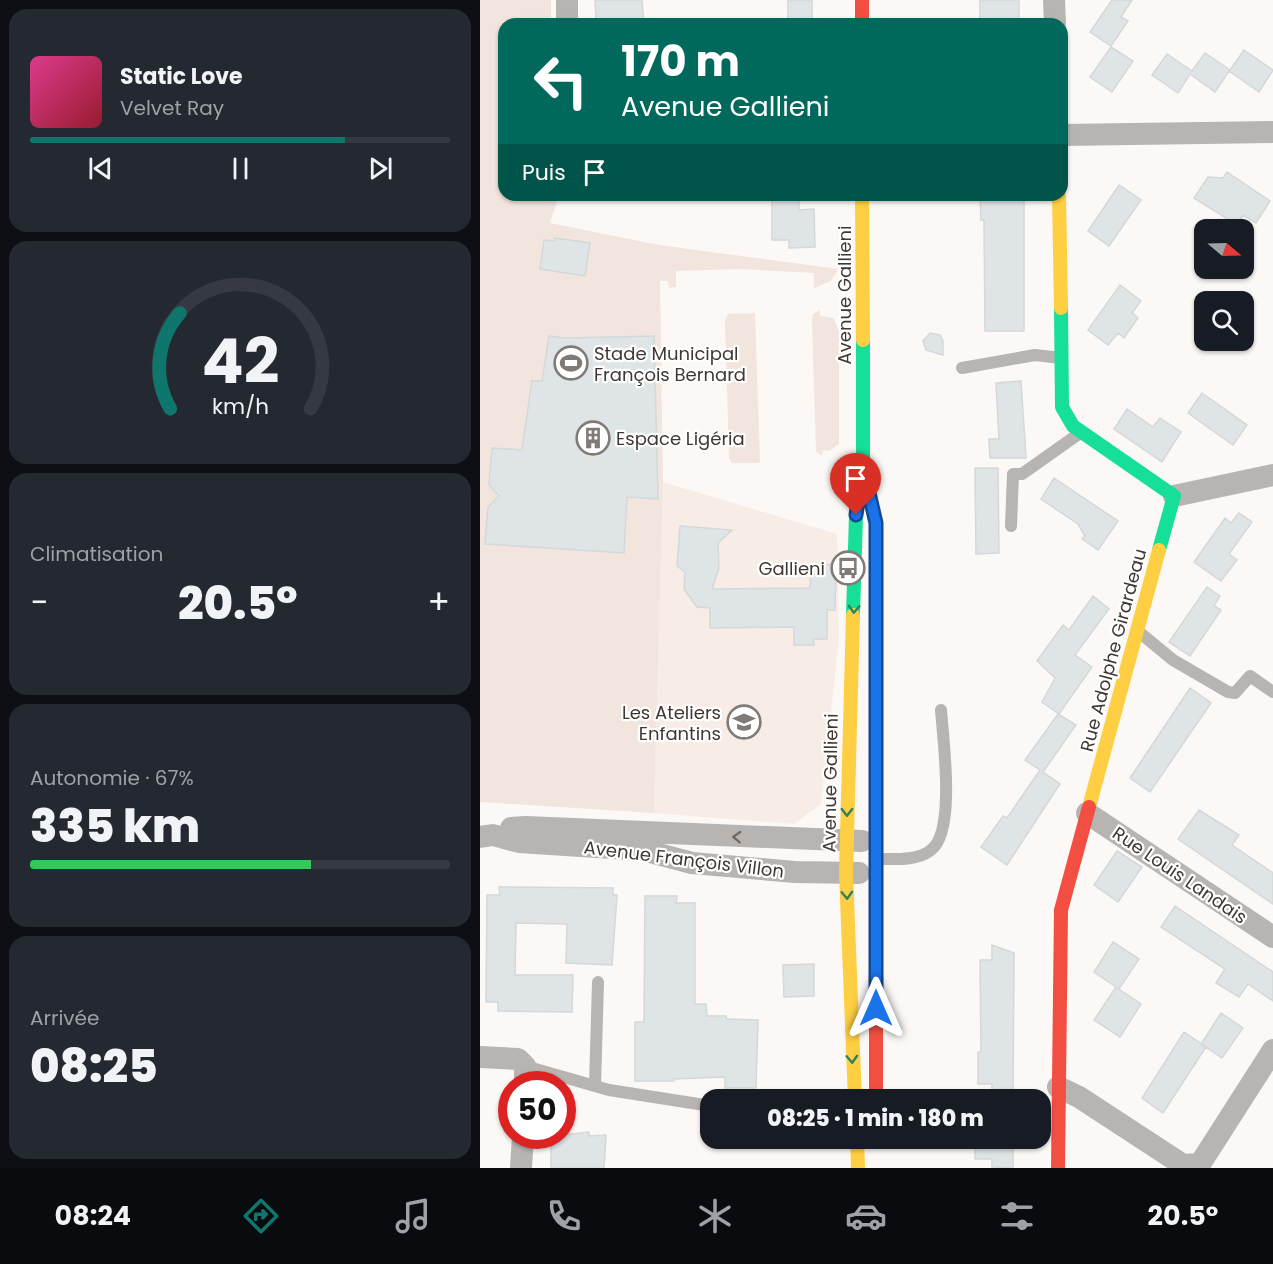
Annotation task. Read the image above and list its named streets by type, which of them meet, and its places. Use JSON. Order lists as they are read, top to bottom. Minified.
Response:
{"streets":{"main road":["Avenue Gallieni","Rue Adolphe Girardeau"],"street":["Avenue François Villon","Rue Louis Landais"]},"crossings":[["Avenue Gallieni","Avenue François Villon"],["Rue Adolphe Girardeau","Rue Louis Landais"]],"places":{"sports":["Stade Municipal François Bernard"],"building":["Espace Ligéria"],"bus stop":["Gallieni"],"school or university":["Les Ateliers Enfantins"]},"north":"right","page":{"turn":["170 m","Avenue Gallieni"],"song":["Static Love","Velvet Ray"],"then":"Puis","tile":["Climatisation",["Autonomie · 67%","335 km"],["Arrivée","08:25"]],"heat":["−","20.5°","+"],"limit":"50","trip":"08:25 · 1 min · 180 m","tabs":["08:24","20.5°"],"gauge":["42","km/h"]}}
